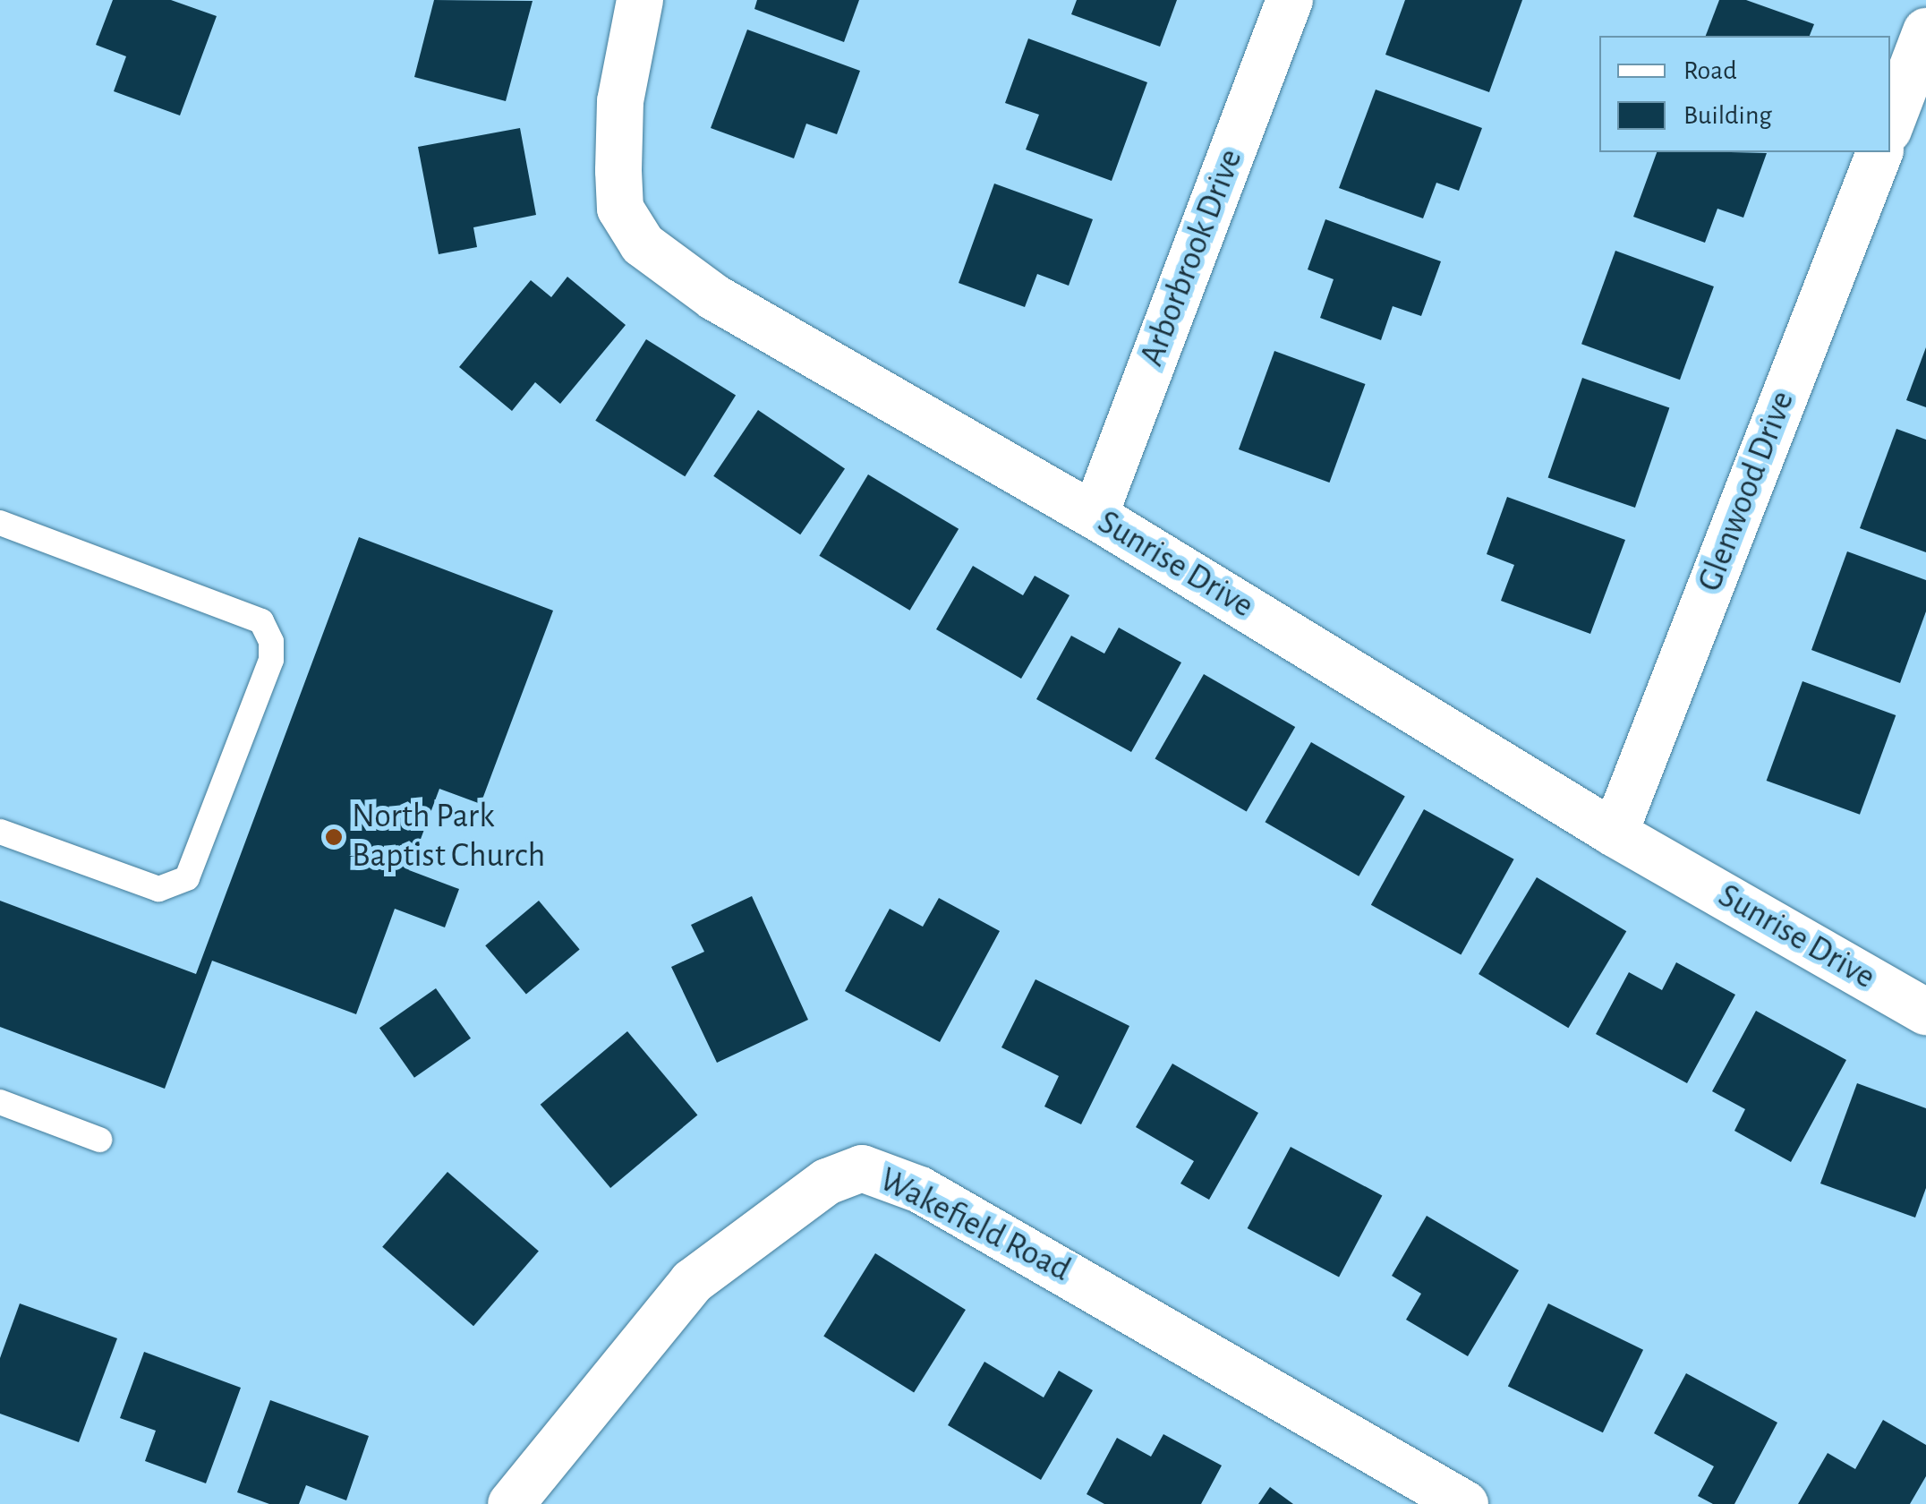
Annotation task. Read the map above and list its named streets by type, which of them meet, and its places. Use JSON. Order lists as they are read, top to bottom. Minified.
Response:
{"streets":{"street":["Arborbrook Drive","Glenwood Drive","Sunrise Drive","Wakefield Road"]},"crossings":[["Arborbrook Drive","Sunrise Drive"],["Glenwood Drive","Sunrise Drive"]],"places":["North Park Baptist Church"],"legend":["Road","Building"]}
